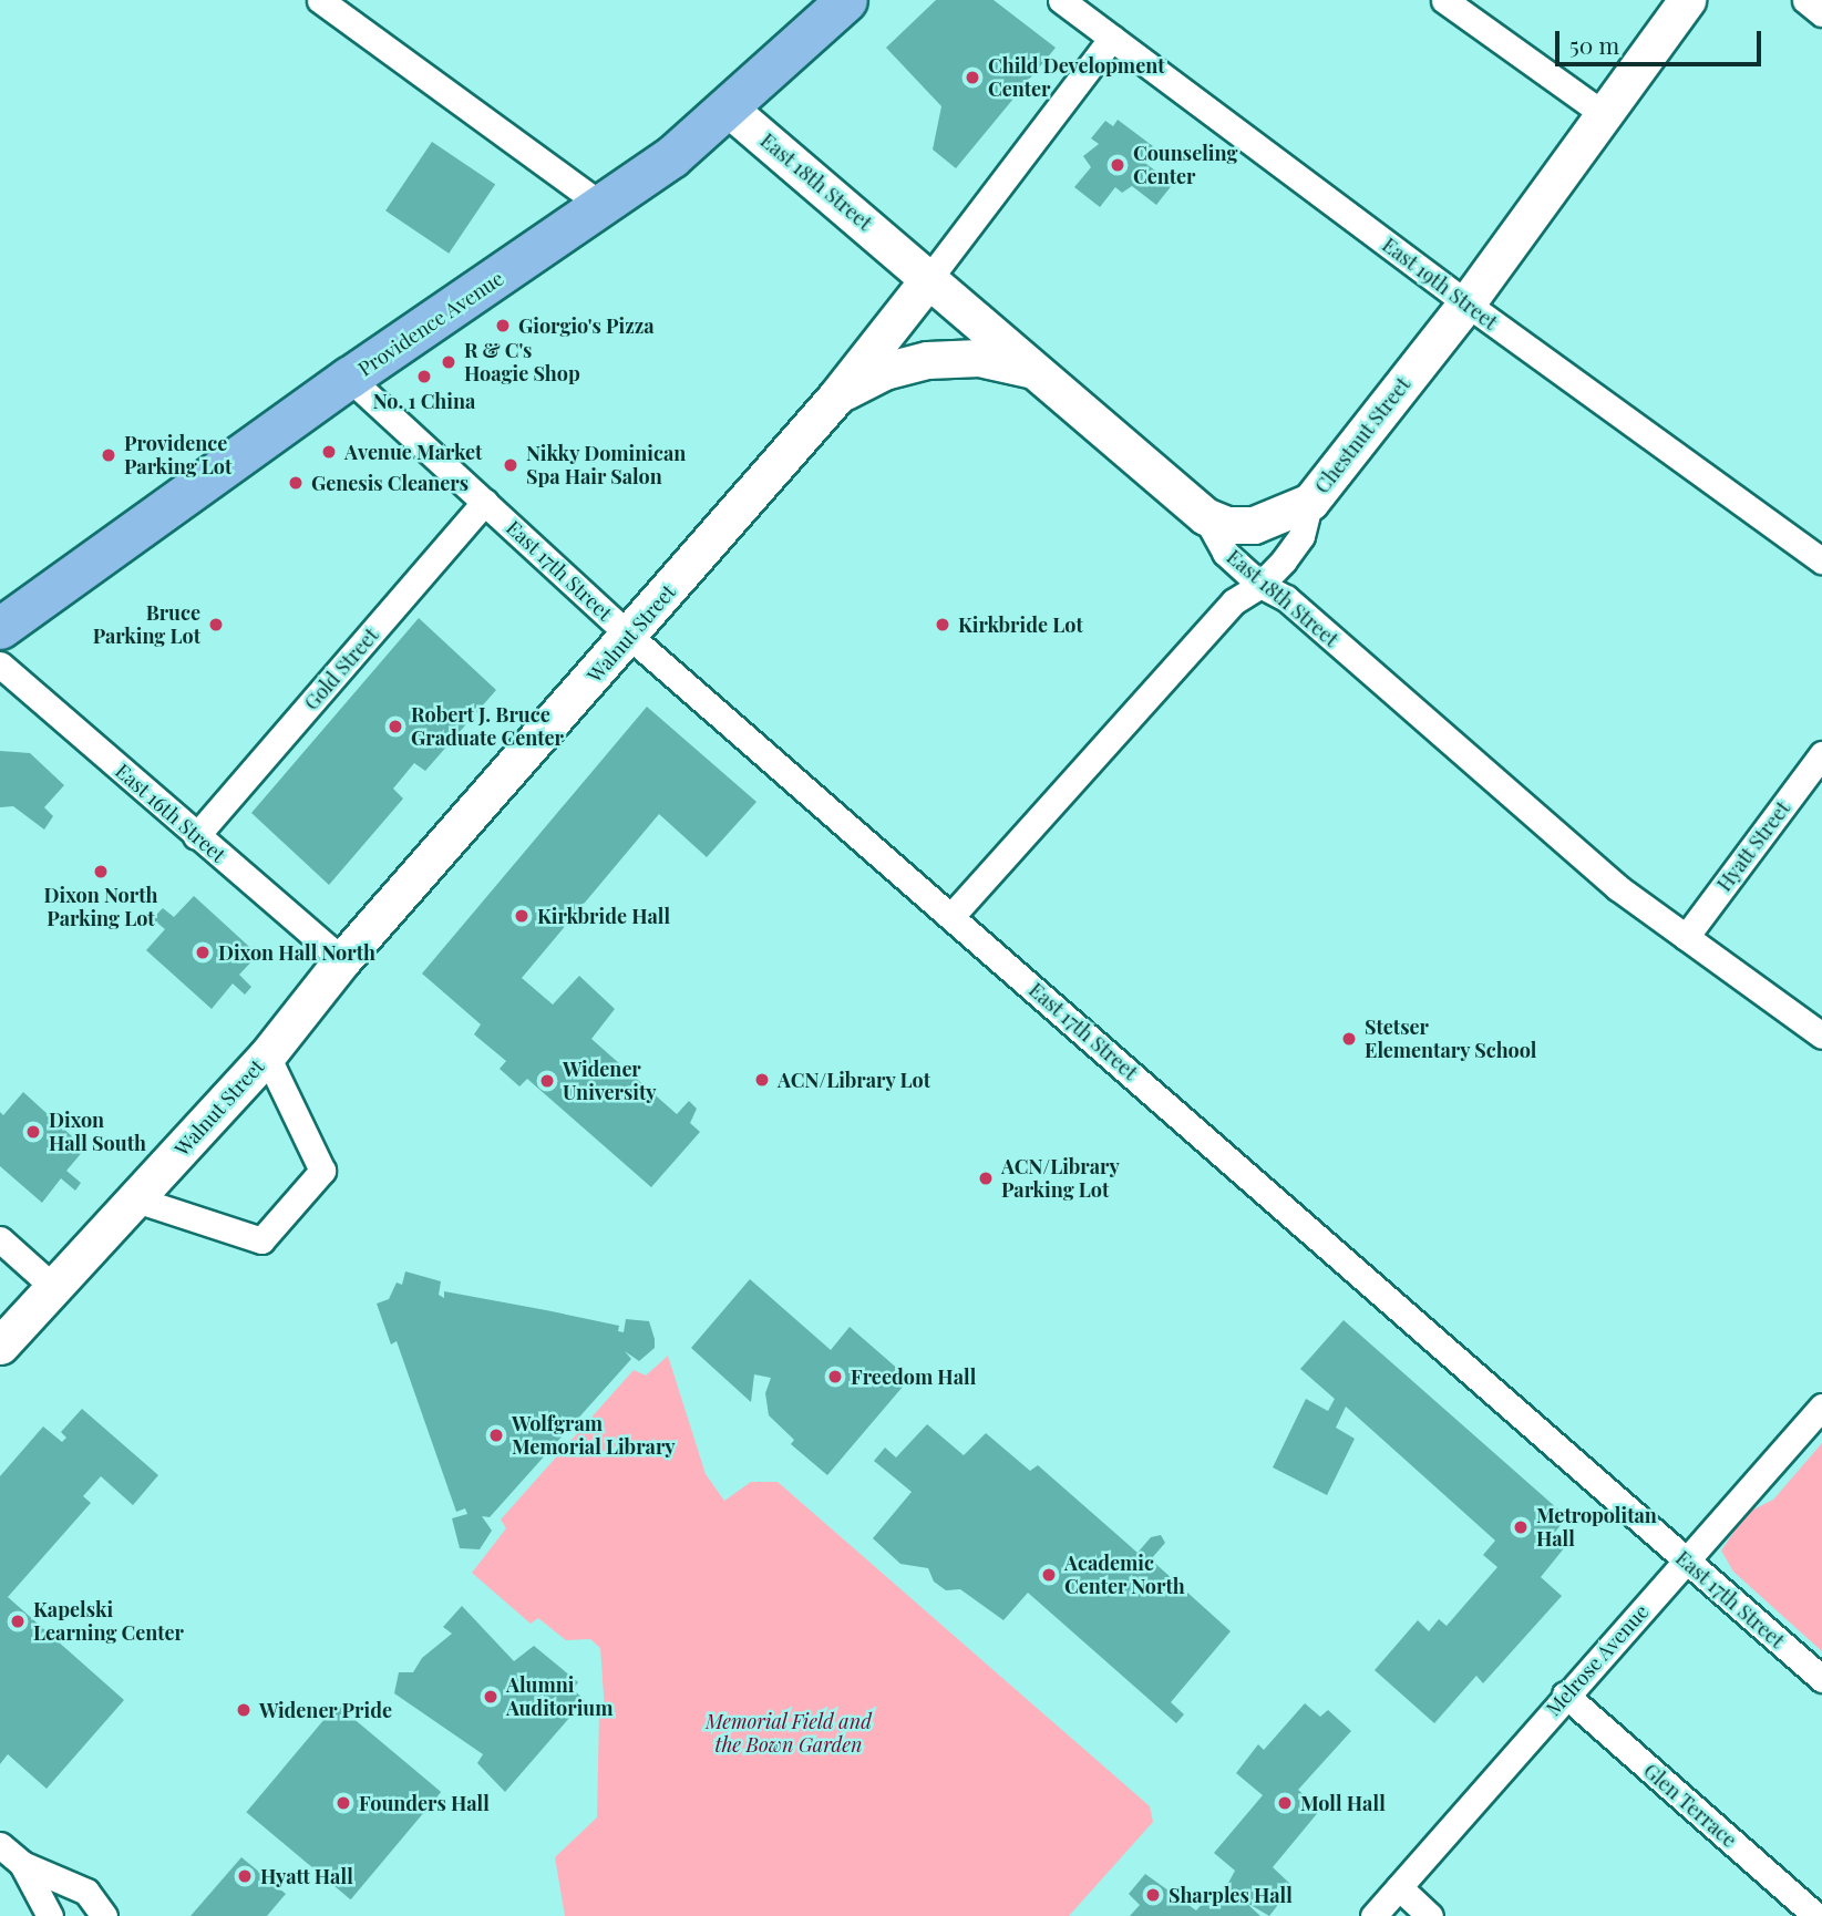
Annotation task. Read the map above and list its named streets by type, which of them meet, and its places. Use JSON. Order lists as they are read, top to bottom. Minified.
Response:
{"streets":{"main road":["Providence Avenue"],"street":["East 18th Street","East 19th Street","Chestnut Street","East 17th Street","Walnut Street","Gold Street","East 16th Street","Hyatt Street","Melrose Avenue","Glen Terrace"]},"crossings":[["East 18th Street","Providence Avenue"],["East 18th Street","Chestnut Street"],["East 18th Street","Walnut Street"],["East 18th Street","Hyatt Street"],["East 19th Street","Chestnut Street"],["East 19th Street","Walnut Street"],["Providence Avenue","East 17th Street"],["Chestnut Street","East 17th Street"],["East 17th Street","Walnut Street"],["East 17th Street","Gold Street"],["East 17th Street","Melrose Avenue"],["Walnut Street","East 16th Street"],["Gold Street","East 16th Street"],["Melrose Avenue","Glen Terrace"]],"parks":["Memorial Field and the Bown Garden"],"places":["Child Development Center","Counseling Center","Giorgio's Pizza","R & C's Hoagie Shop","No. 1 China","Avenue Market","Providence Parking Lot","Nikky Dominican Spa Hair Salon","Genesis Cleaners","Bruce Parking Lot","Kirkbride Lot","Robert J. Bruce Graduate Center","Dixon North Parking Lot","Kirkbride Hall","Dixon Hall North","Stetser Elementary School","ACN/Library Lot","Widener University","Dixon Hall South","ACN/Library Parking Lot","Freedom Hall","Wolfgram Memorial Library","Metropolitan Hall","Academic Center North","Kapelski Learning Center","Alumni Auditorium","Widener Pride","Founders Hall","Moll Hall","Hyatt Hall","Sharples Hall"],"scale_bar":"50 m"}
